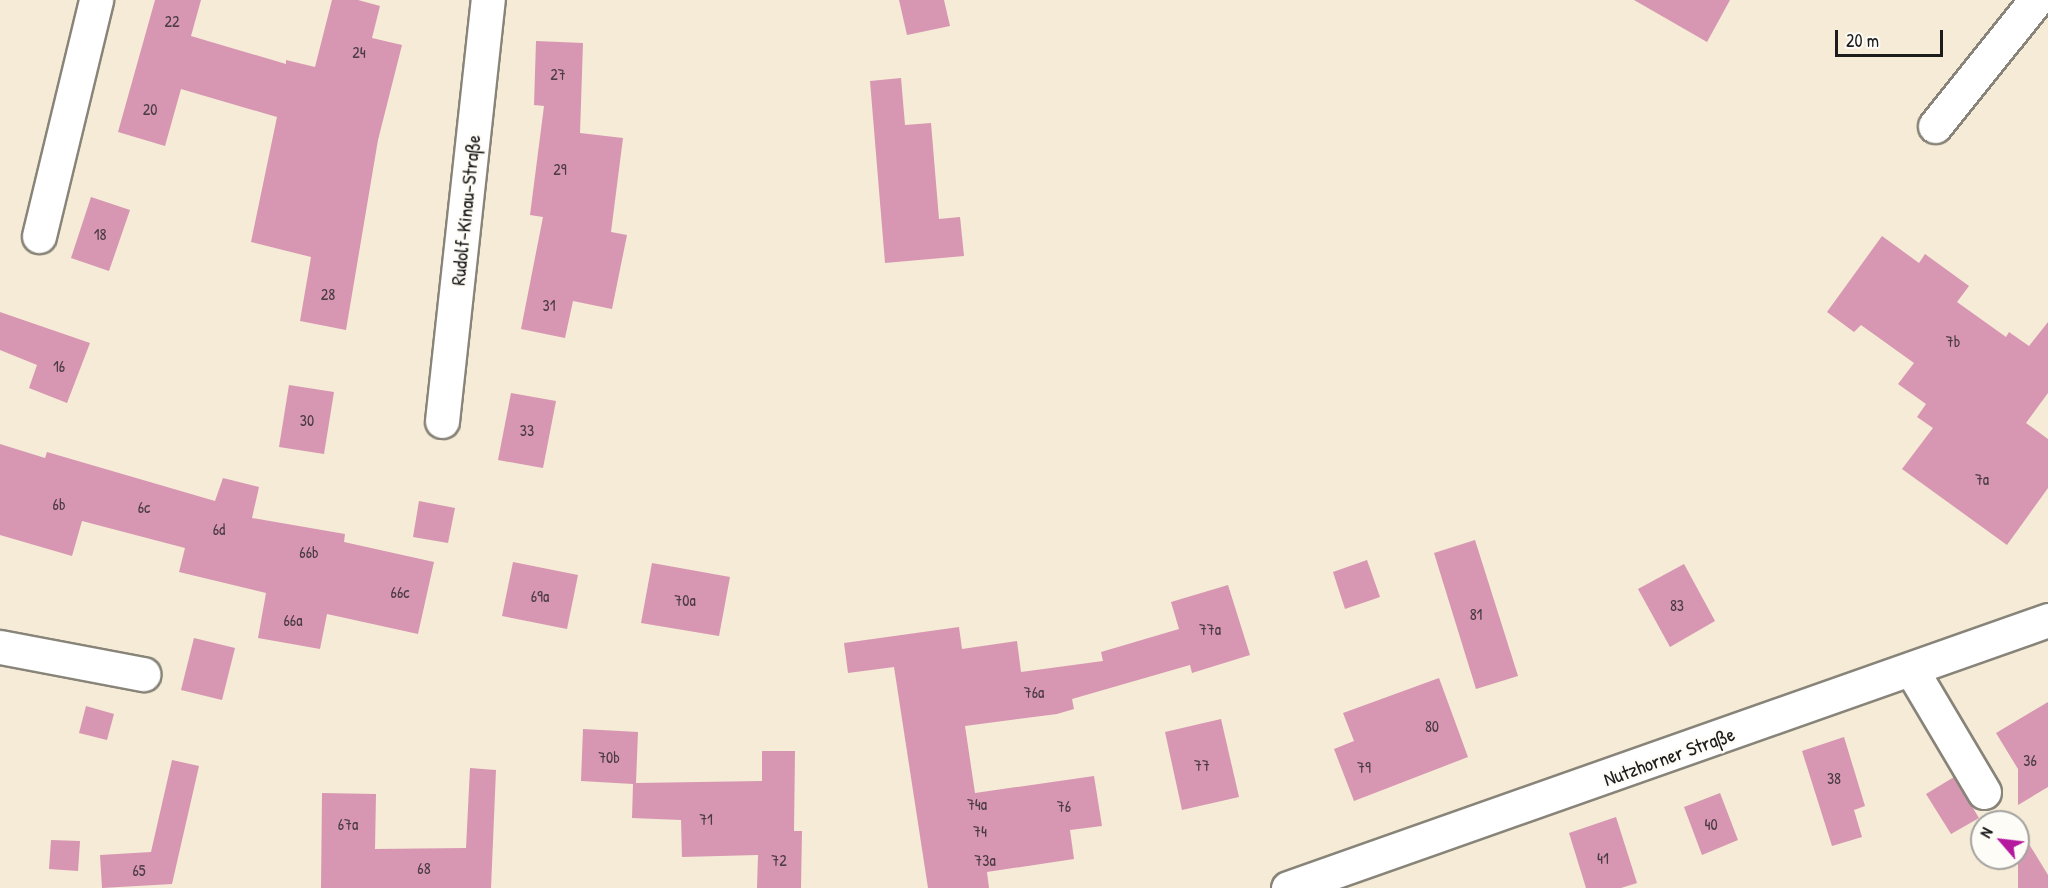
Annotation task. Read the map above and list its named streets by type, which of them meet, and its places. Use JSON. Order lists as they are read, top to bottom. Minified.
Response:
{"streets":{"street":["Rudolf-Kinau-Straße","Nutzhorner Straße"]},"house_numbers":["22","24","27","20","29","18","28","31","7b","16","30","33","7a","6b","6c","6d","66b","66c","69a","70a","83","81","66a","77a","76a","80","70b","36","77","79","38","74a","76","71","67a","40","74","41","72","73a","68","65"],"scale_bar":"20 m","north":"top left"}
